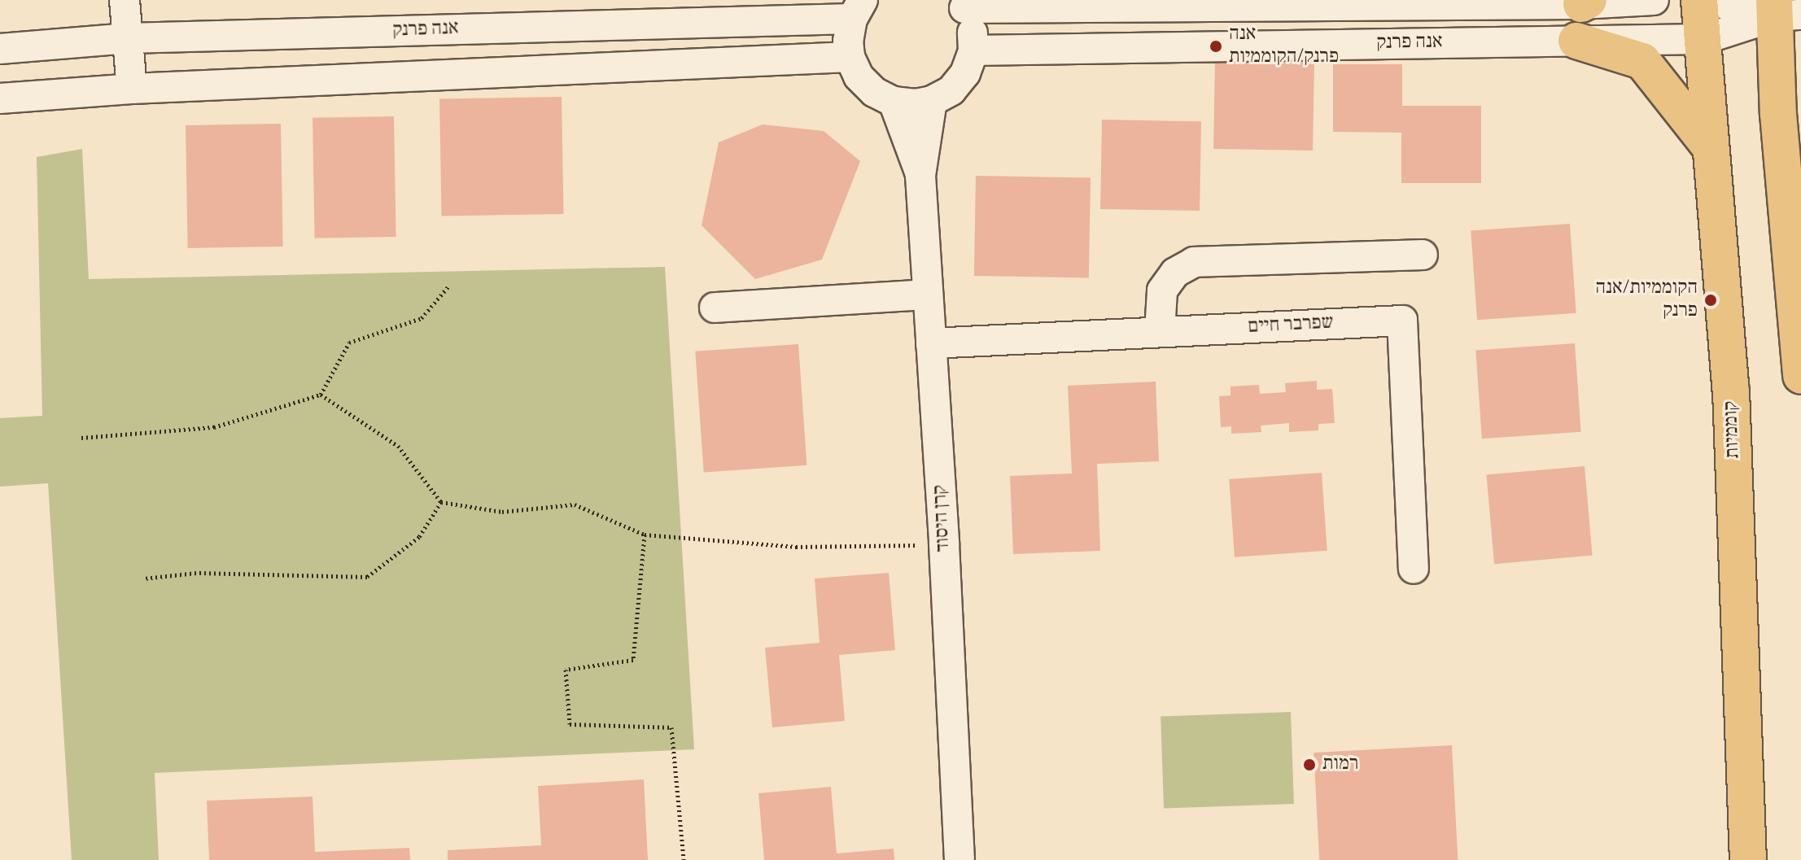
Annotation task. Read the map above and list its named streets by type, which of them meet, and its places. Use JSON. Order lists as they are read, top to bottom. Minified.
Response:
{"streets":{"main road":["קוממיות"],"street":["אנה פרנק","שפרבר חיים","קרן היסוד"]},"crossings":[["אנה פרנק","קוממיות"],["שפרבר חיים","קרן היסוד"]],"places":["אנה פרנק/הקוממיות","הקוממיות/אנה פרנק","רמות"]}
